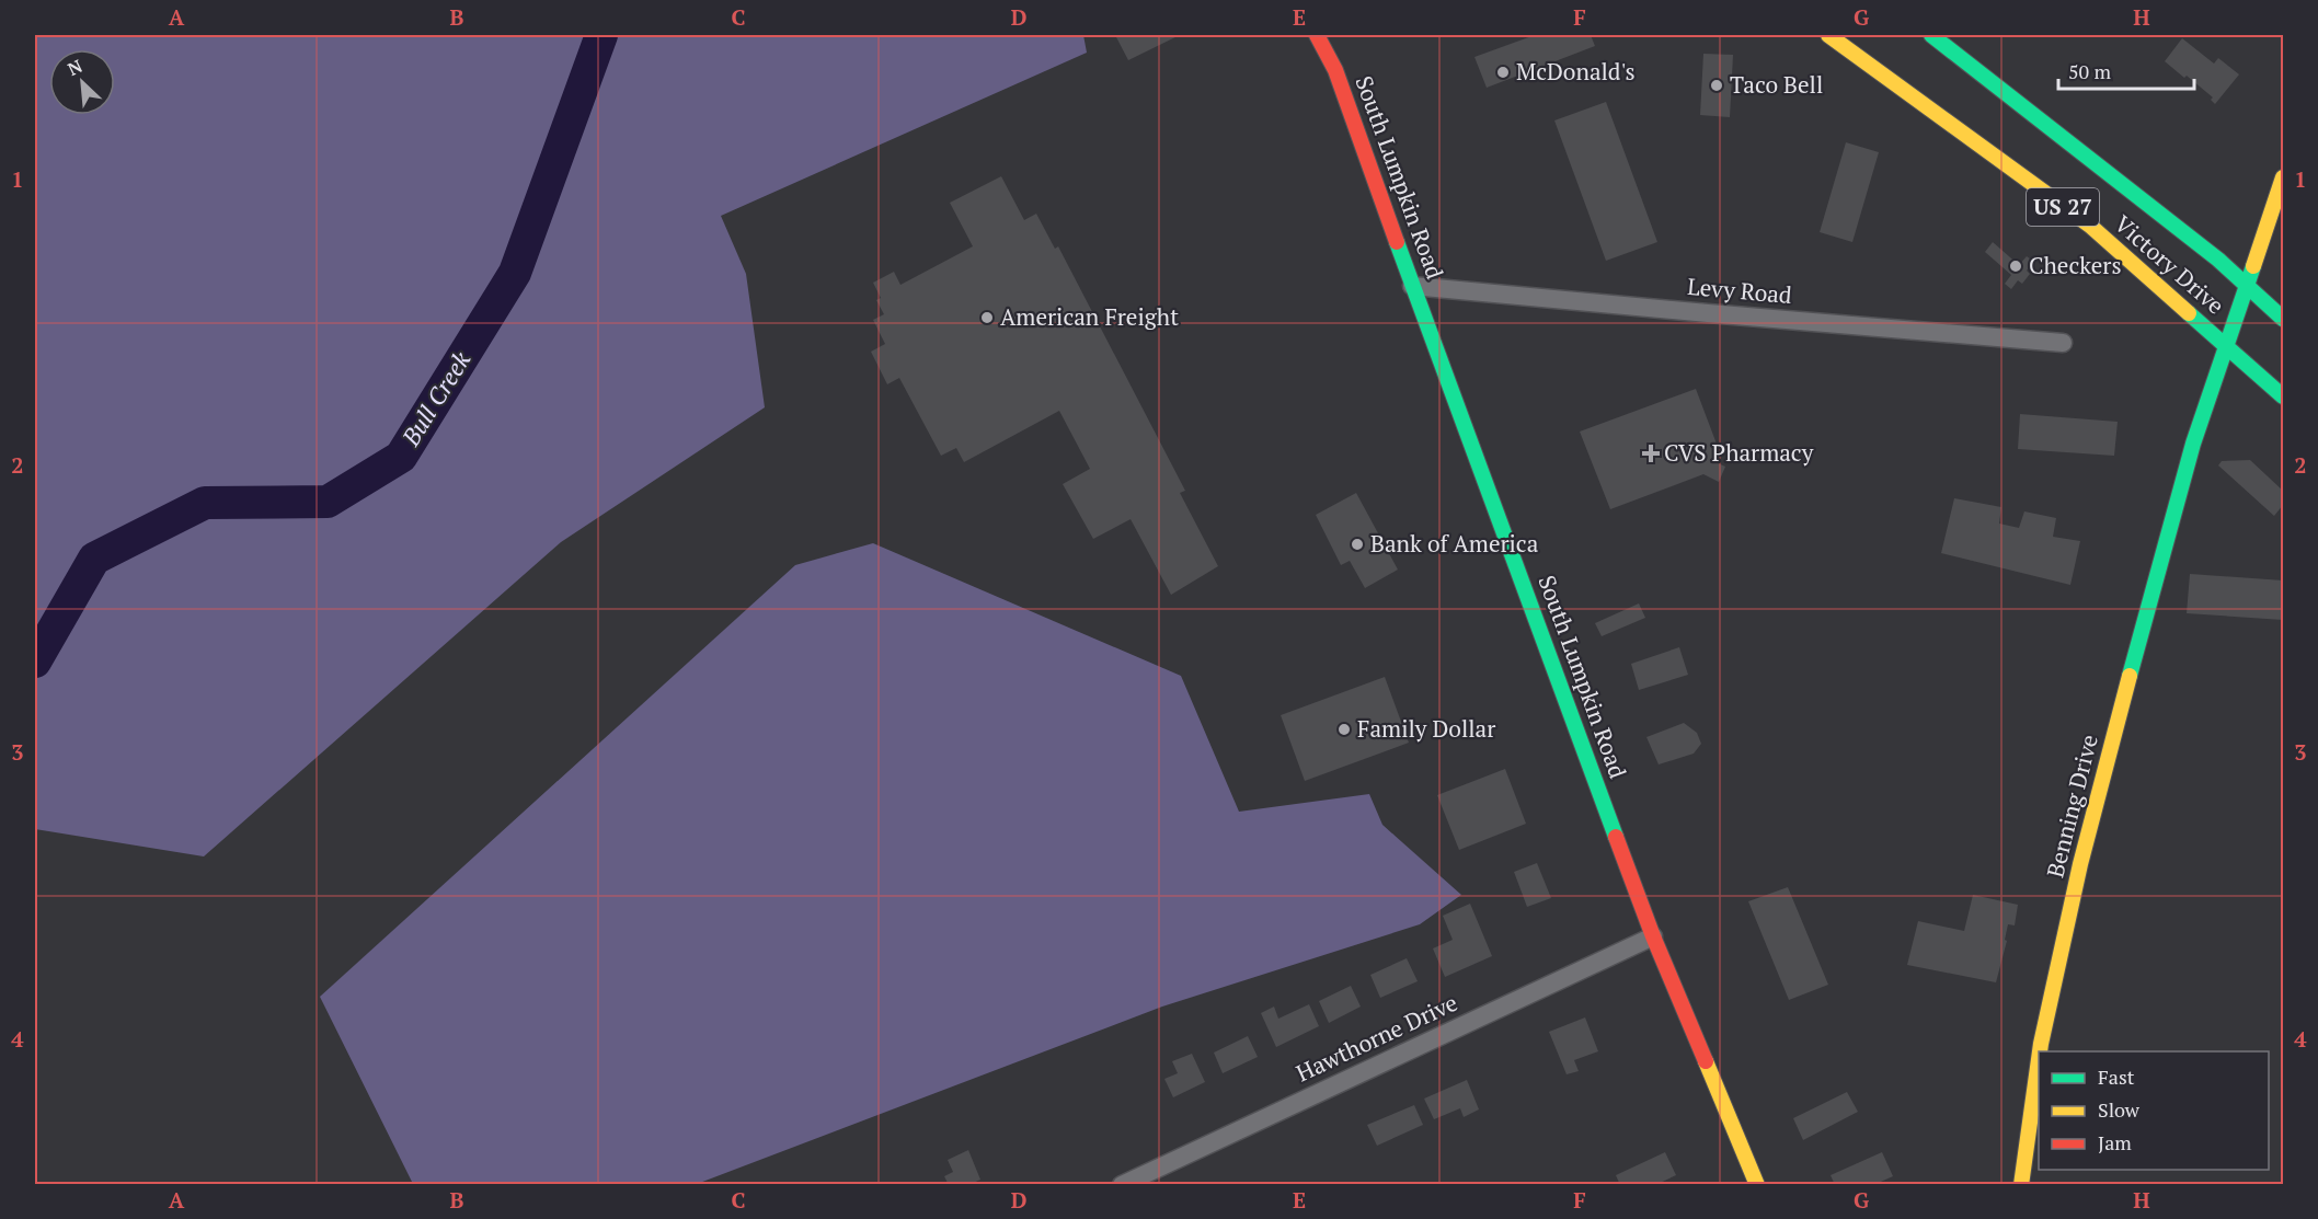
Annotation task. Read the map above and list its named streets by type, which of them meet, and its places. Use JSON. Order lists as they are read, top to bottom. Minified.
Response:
{"streets":{"main road":["South Lumpkin Road","US 27","Victory Drive","Benning Drive"],"street":["Levy Road","Hawthorne Drive"]},"crossings":[["South Lumpkin Road","Levy Road"],["South Lumpkin Road","Hawthorne Drive"],["Victory Drive","Benning Drive"]],"water":["Bull Creek"],"places":{"other":["McDonald's","Taco Bell","Checkers","American Freight","Bank of America","Family Dollar"],"health":["CVS Pharmacy"]},"legend":["Fast","Slow","Jam"],"scale_bar":"50 m","north":"top left","grid":{"columns":["A","B","C","D","E","F","G","H"],"rows":["1","2","3","4"]}}
